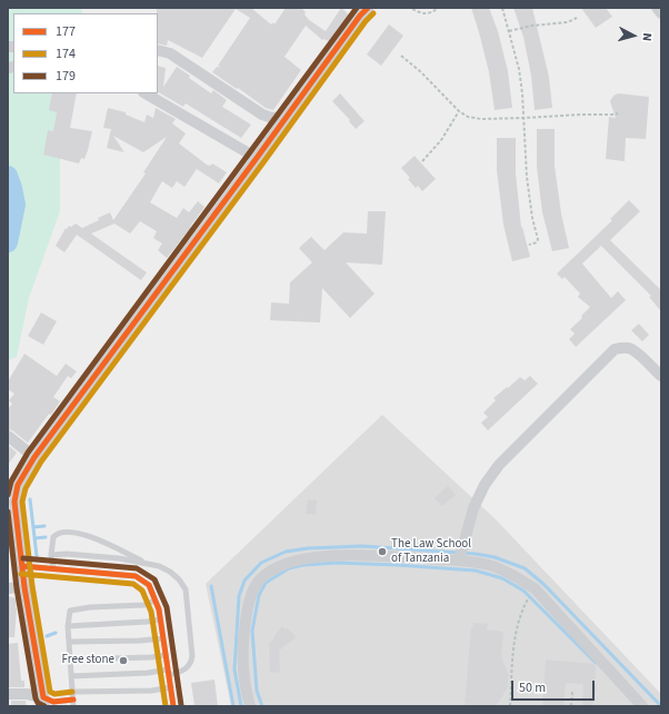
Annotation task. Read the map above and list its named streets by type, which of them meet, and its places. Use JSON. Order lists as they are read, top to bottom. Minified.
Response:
{"places":["The Law School of Tanzania","Free stone"],"lines":["transit line 177","transit line 179","transit line 174"],"legend":["177","174","179"],"scale_bar":"50 m","north":"right"}
